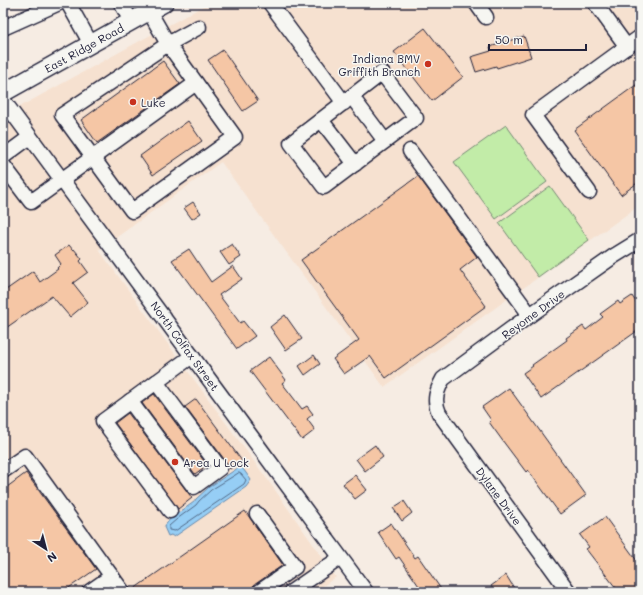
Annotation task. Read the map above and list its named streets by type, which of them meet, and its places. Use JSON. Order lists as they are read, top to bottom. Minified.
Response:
{"streets":{"main road":["East Ridge Road"],"street":["Reyome Drive","North Colfax Street","Dylane Drive"]},"crossings":[["Reyome Drive","Dylane Drive"]],"places":["Indiana BMV Griffith Branch","Luke","Area U Lock"],"scale_bar":"50 m","north":"bottom right"}
